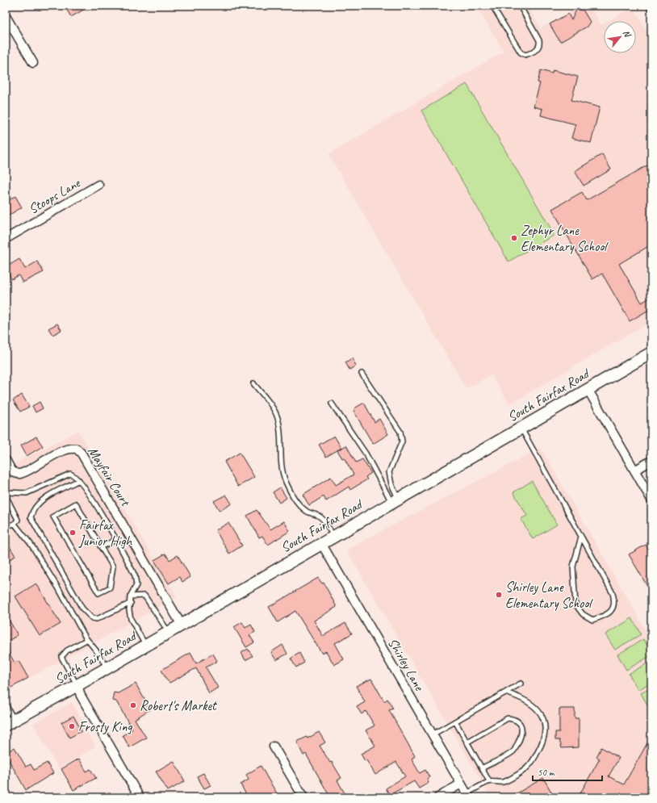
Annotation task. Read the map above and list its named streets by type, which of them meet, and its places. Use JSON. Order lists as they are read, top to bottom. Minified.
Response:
{"streets":{"street":["Stoops Lane","South Fairfax Road","Mayfair Court","Shirley Lane"]},"crossings":[["South Fairfax Road","Mayfair Court"],["South Fairfax Road","Shirley Lane"]],"places":["Zephyr Lane Elementary School","Fairfax Junior High","Shirley Lane Elementary School","Robert's Market","Frosty King"],"scale_bar":"50 m","north":"top right"}
